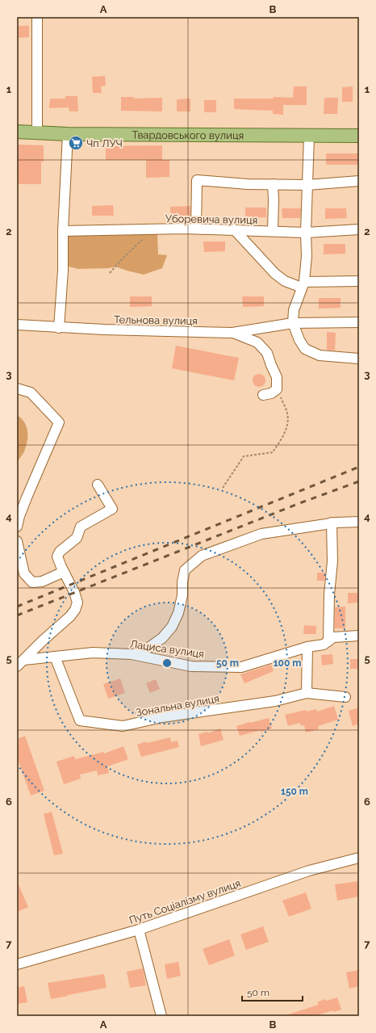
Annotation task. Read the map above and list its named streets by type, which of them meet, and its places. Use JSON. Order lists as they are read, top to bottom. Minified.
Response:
{"streets":{"main road":["Твардовського вулиця"],"street":["Уборевича вулиця","Тельнова вулиця","Лациса вулиця","Зональна вулиця","Путь Соціалізму вулиця"]},"crossings":[["Лациса вулиця","Зональна вулиця"]],"places":{"supermarket":["Чп ЛУЧ"]},"scale_bar":"50 m","grid":{"columns":["A","B"],"rows":["1","2","3","4","5","6","7"]},"rings":["50 m","100 m","150 m"]}
